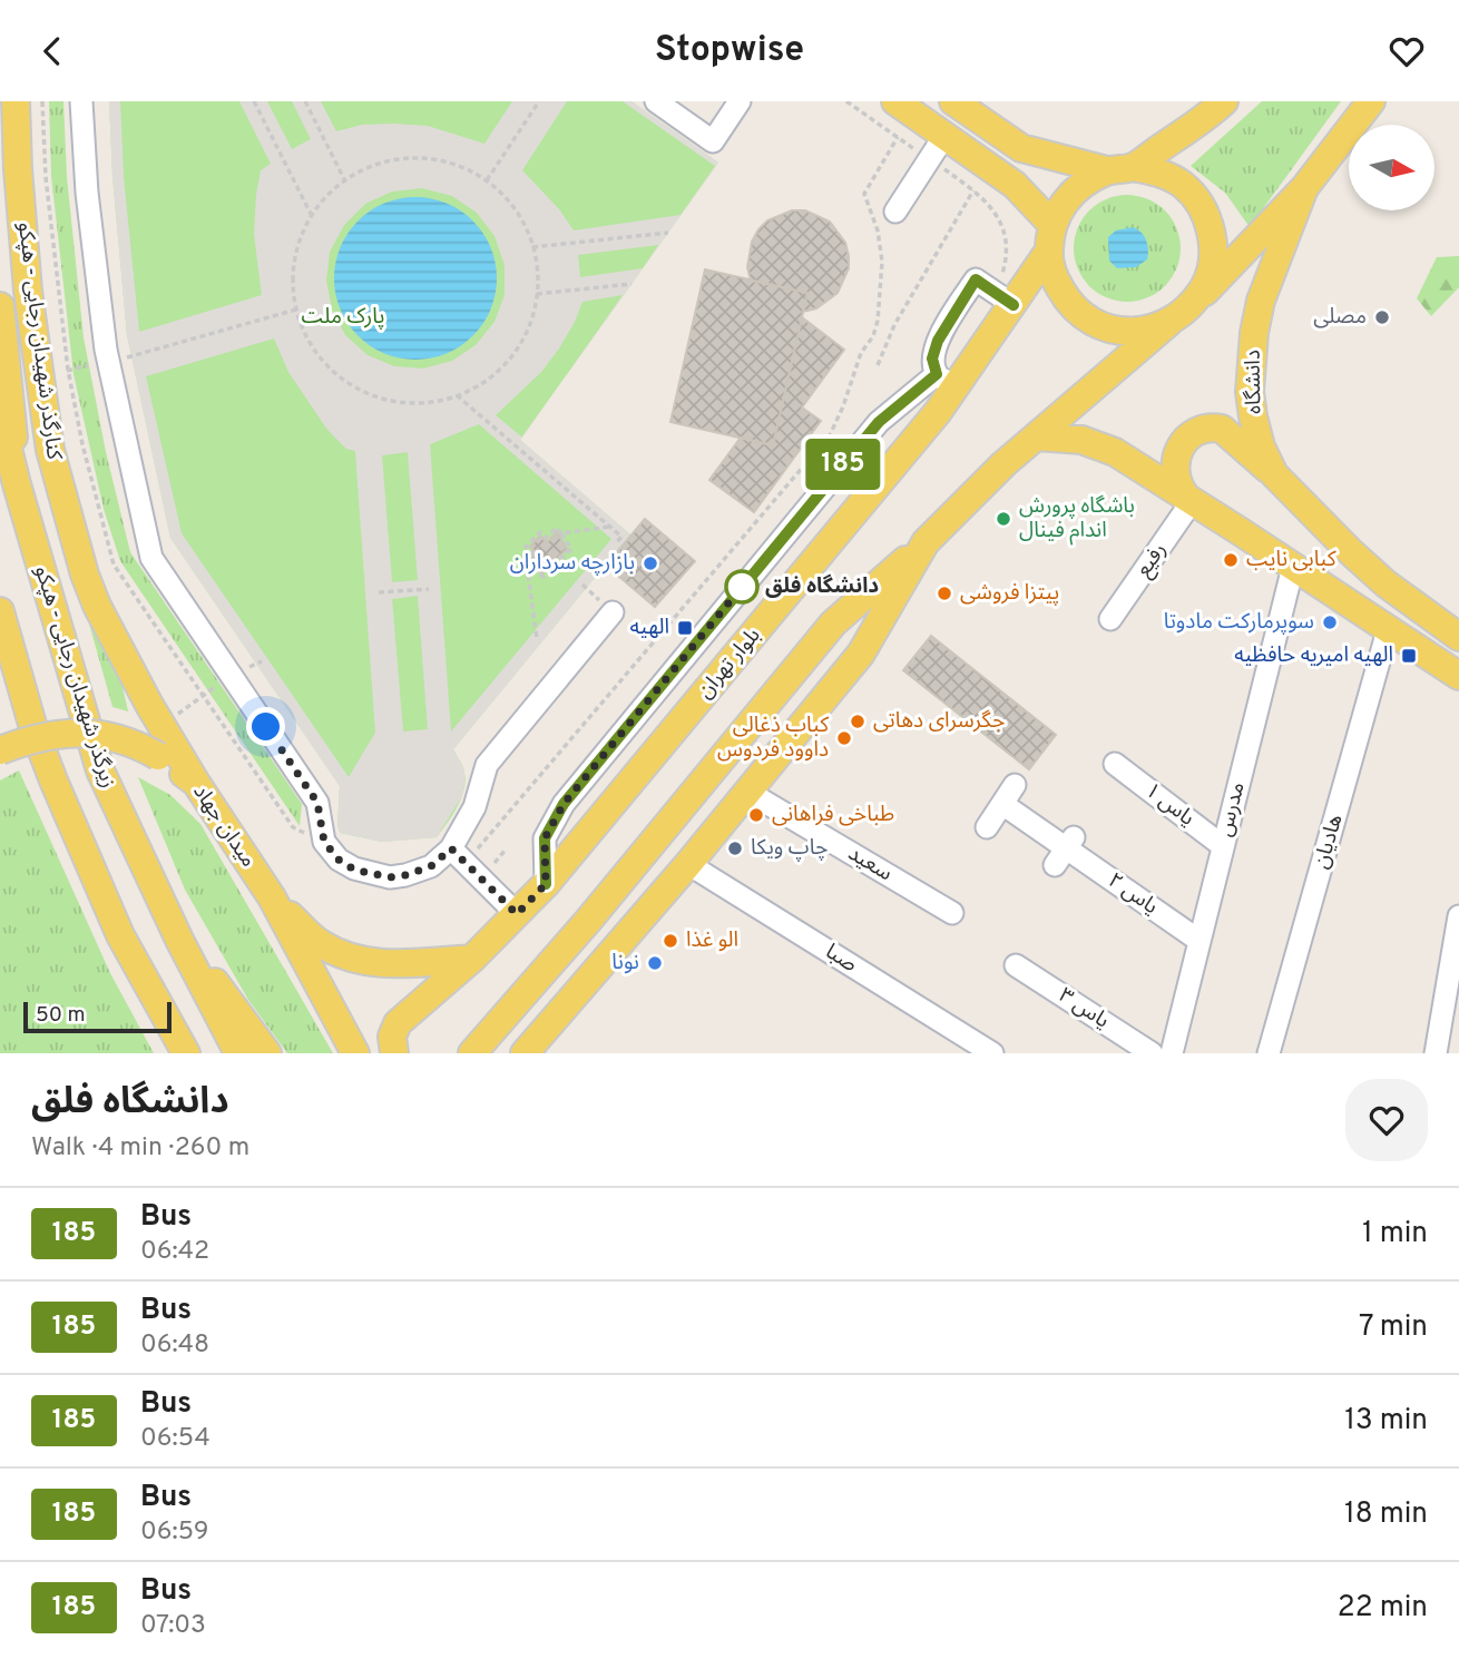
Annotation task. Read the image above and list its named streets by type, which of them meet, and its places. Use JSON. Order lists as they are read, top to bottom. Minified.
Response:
{"streets":{"main road":["کنارگذر شهیدان رجایی - هپکو","دانشگاه","بلوار تهران","زیرگذر شهیدان رجایی - هپکو","میدان جهاد"],"street":["رفیع","یاس ۱","مدرس","هادیان","سعید","یاس ۲","صبا","یاس ۳"]},"crossings":[["کنارگذر شهیدان رجایی - هپکو","میدان جهاد"],["یاس ۱","مدرس"],["مدرس","یاس ۲"]],"parks":["پارک ملت"],"places":{"other":["مصلی","باشگاه پرورش اندام فینال","کبابی نایب","بازارچه سرداران","دانشگاه فلق","پیتزا فروشی","سوپرمارکت مادوتا","جگرسرای دهاتی","کباب ذغالی داوود فردوس","طباخی فراهانی","چاپ ویکا","الو غذا","نونا"],"transit":["الهیه","الهیه امیریه حافظیه"]},"lines":["bus line 185"],"scale_bar":"50 m","north":"right","page":{"header":"Stopwise","on_map":"185","scale":"50 m","heading":["دانشگاه فلق","Walk · 4 min · 260 m"],"list":[{"mark":"185","name":"Bus","note":"06:42","value":"1 min"},{"mark":"185","name":"Bus","note":"06:48","value":"7 min"},{"mark":"185","name":"Bus","note":"06:54","value":"13 min"},{"mark":"185","name":"Bus","note":"06:59","value":"18 min"},{"mark":"185","name":"Bus","note":"07:03","value":"22 min"}]}}
